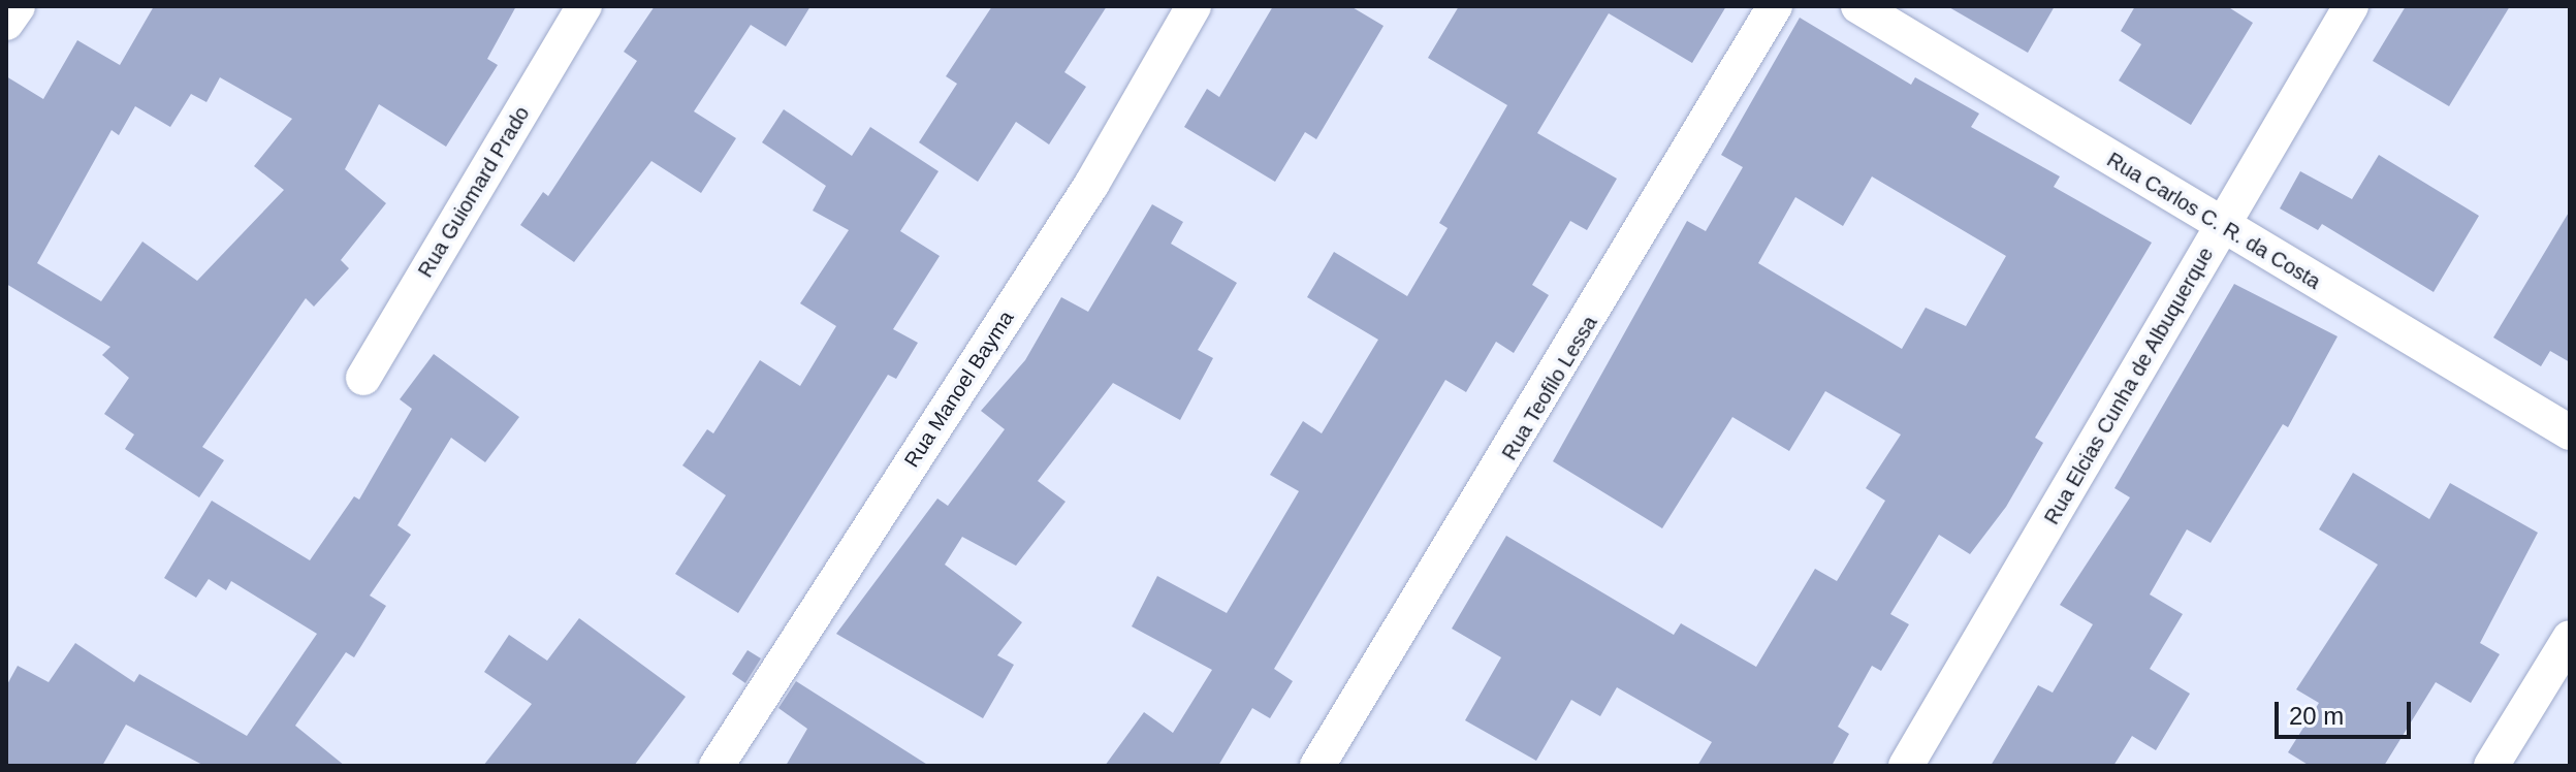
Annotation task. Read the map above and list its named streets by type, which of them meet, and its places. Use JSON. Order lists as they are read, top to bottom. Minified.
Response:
{"streets":{"street":["Rua Guiomard Prado","Rua Carlos C. R. da Costa","Rua Elcias Cunha de Albuquerque","Rua Teofilo Lessa","Rua Manoel Bayma"]},"crossings":[["Rua Carlos C. R. da Costa","Rua Elcias Cunha de Albuquerque"]],"scale_bar":"20 m"}
